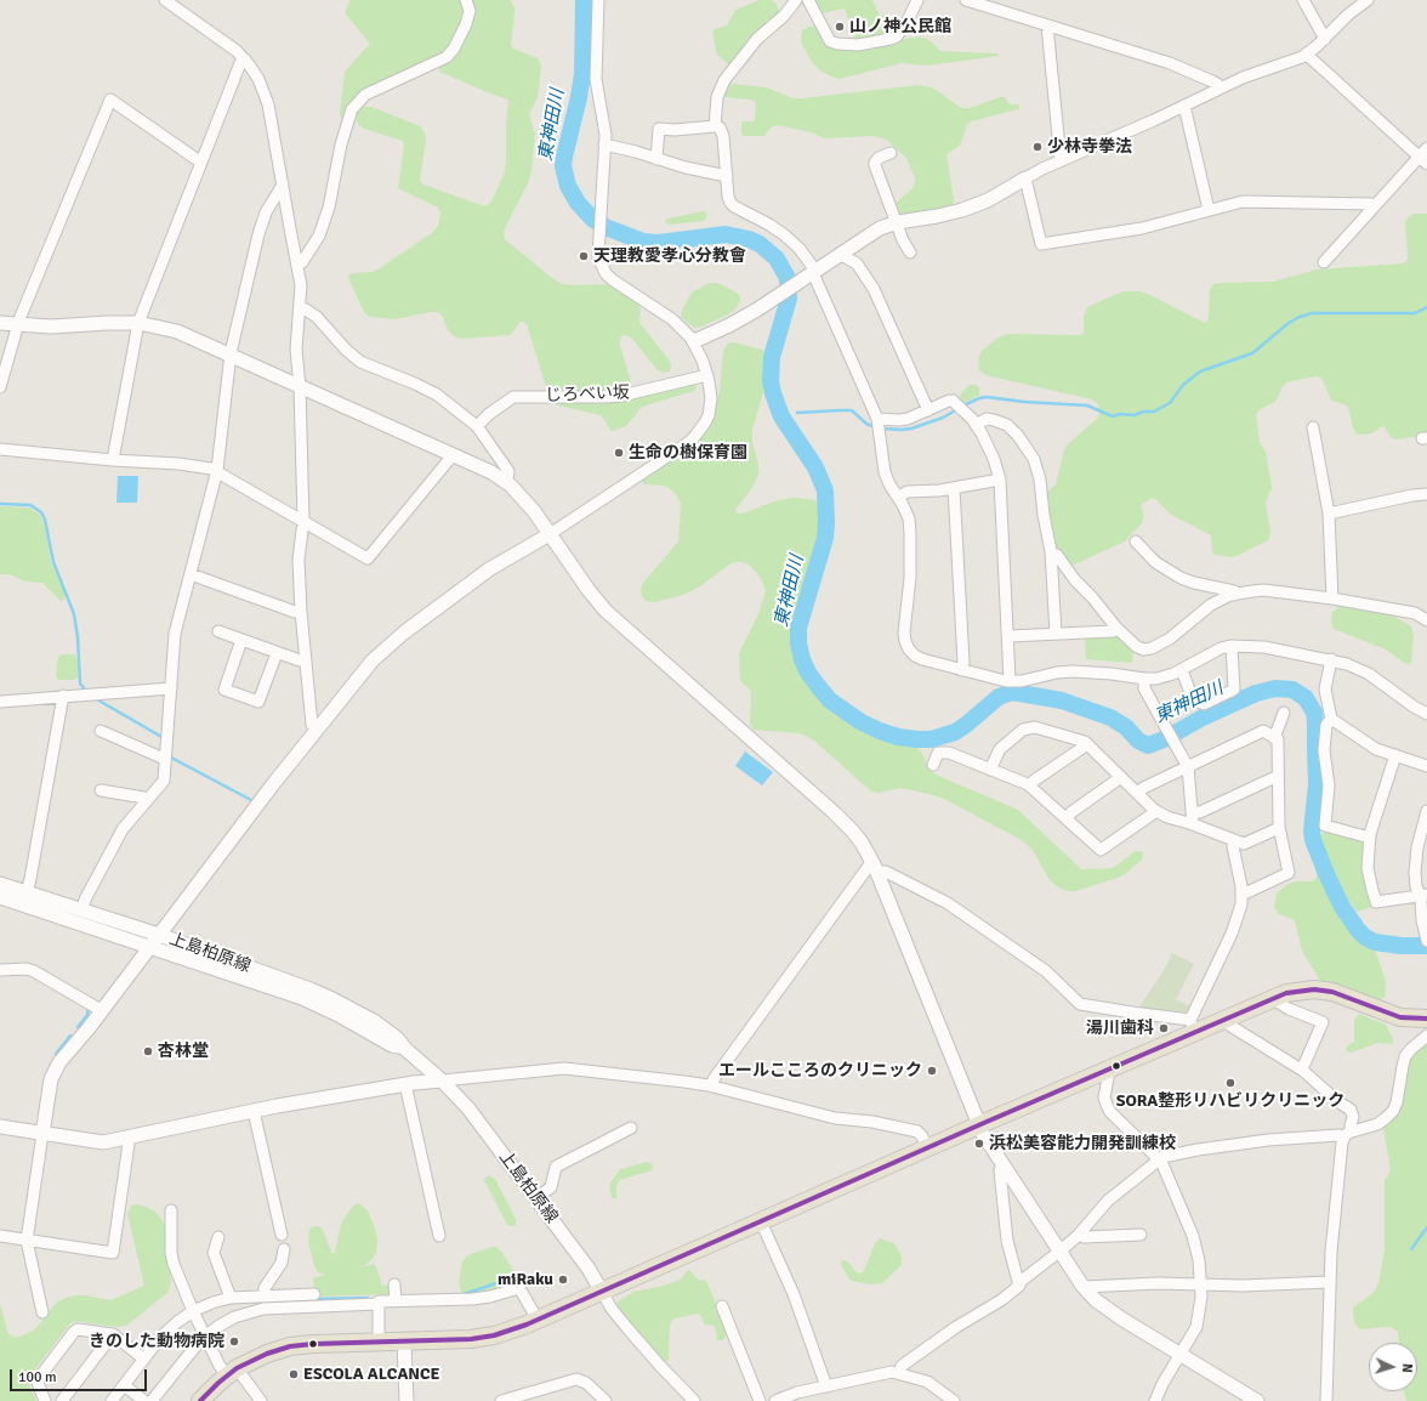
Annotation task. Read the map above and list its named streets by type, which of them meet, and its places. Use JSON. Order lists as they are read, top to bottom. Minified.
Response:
{"streets":{"street":["じろべい坂","上島柏原線"]},"water":["東神田川"],"places":["山ノ神公民館","少林寺拳法","天理教愛孝心分教會","生命の樹保育園","湯川歯科","杏林堂","エールこころのクリニック","SORA整形リハビリクリニック","浜松美容能力開発訓練校","miRaku","きのした動物病院","ESCOLA ALCANCE"],"scale_bar":"100 m","north":"right"}
